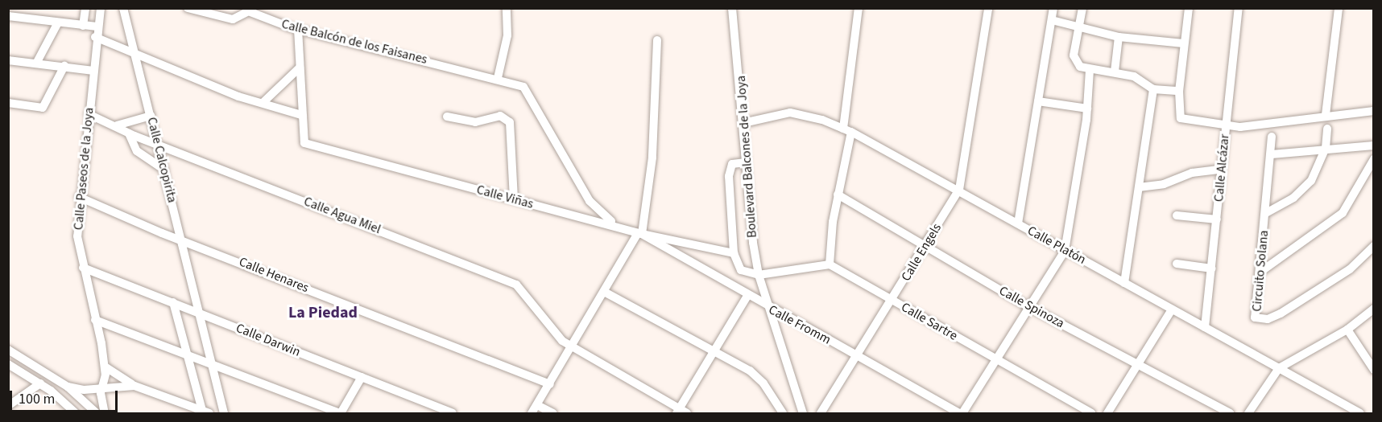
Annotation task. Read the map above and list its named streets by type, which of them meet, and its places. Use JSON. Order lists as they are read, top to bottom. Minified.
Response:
{"streets":{"street":["Calle Balcón de los Faisanes","Boulevard Balcones de la Joya","Calle Calcopirita","Calle Alcázar","Calle Paseos de la Joya","Calle Viñas","Calle Agua Miel","Calle Platón","Calle Engels","Circuito Solana","Calle Henares","Calle Spinoza","Calle Sartre","Calle Fromm","Calle Darwin"]},"crossings":[["Calle Balcón de los Faisanes","Calle Viñas"],["Boulevard Balcones de la Joya","Calle Platón"],["Boulevard Balcones de la Joya","Calle Fromm"],["Calle Calcopirita","Calle Agua Miel"],["Calle Calcopirita","Calle Henares"],["Calle Calcopirita","Calle Darwin"],["Calle Alcázar","Calle Platón"],["Calle Paseos de la Joya","Calle Agua Miel"],["Calle Paseos de la Joya","Calle Henares"],["Calle Paseos de la Joya","Calle Darwin"],["Calle Viñas","Calle Fromm"],["Calle Platón","Calle Engels"],["Calle Engels","Calle Spinoza"],["Calle Engels","Calle Sartre"],["Calle Engels","Calle Fromm"]],"districts":["La Piedad"],"scale_bar":"100 m"}
